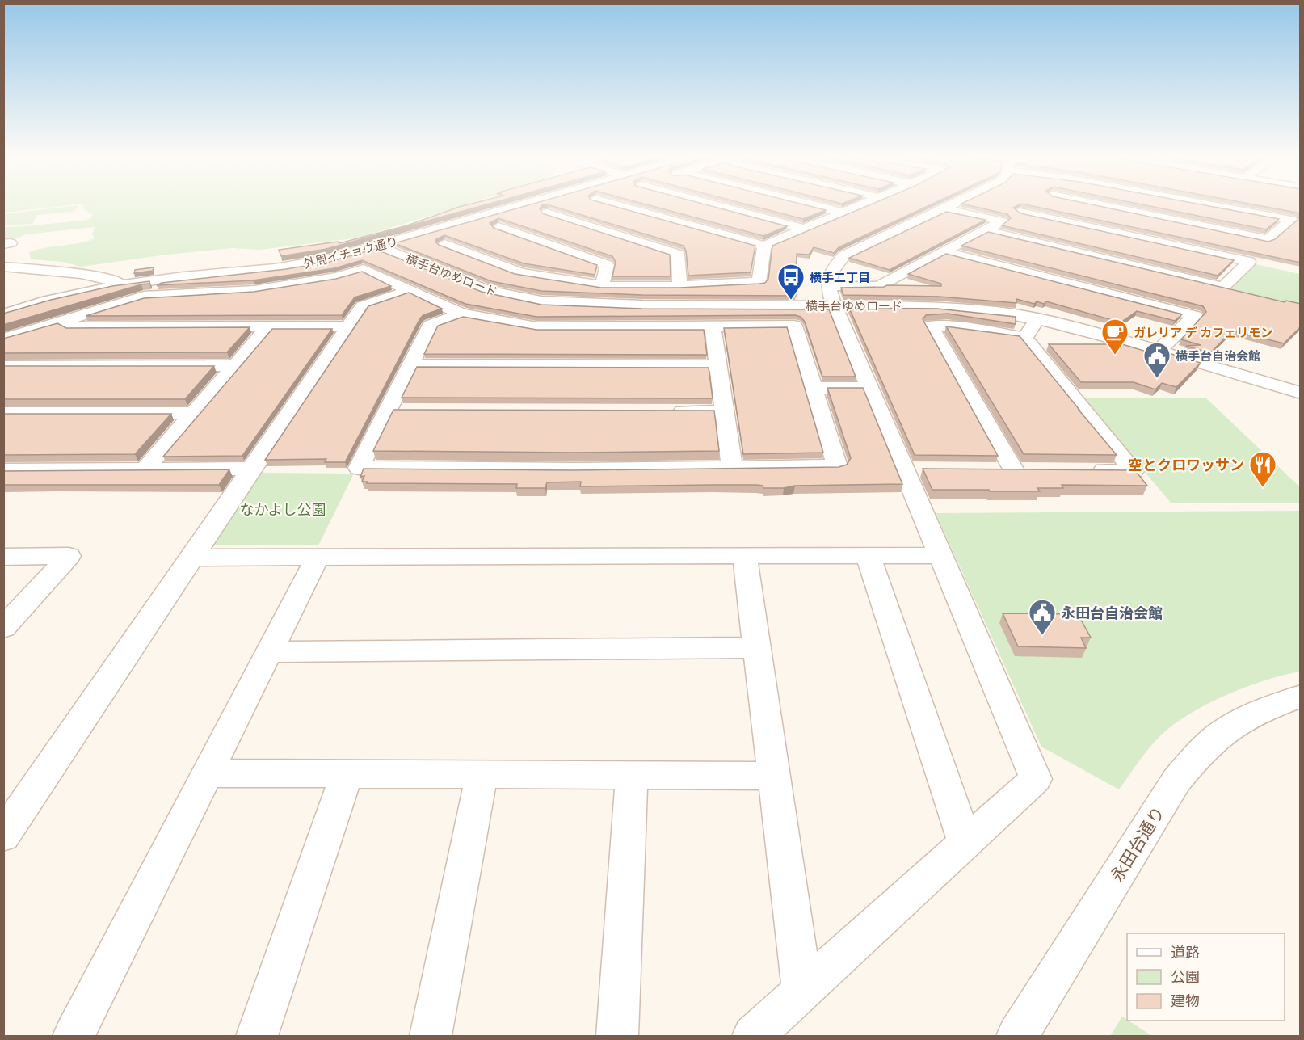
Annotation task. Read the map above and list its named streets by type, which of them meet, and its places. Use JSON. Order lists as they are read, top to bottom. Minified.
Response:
{"streets":{"street":["外周イチョウ通り","横手台ゆめロード","永田台通り"]},"crossings":[["外周イチョウ通り","横手台ゆめロード"]],"parks":["なかよし公園"],"places":{"bus stop":["横手二丁目"],"cafe":["ガレリア デ カフェリモン"],"public building":["横手台自治会館","永田台自治会館"],"restaurant":["空とクロワッサン"]},"legend":["道路","公園","建物"]}
